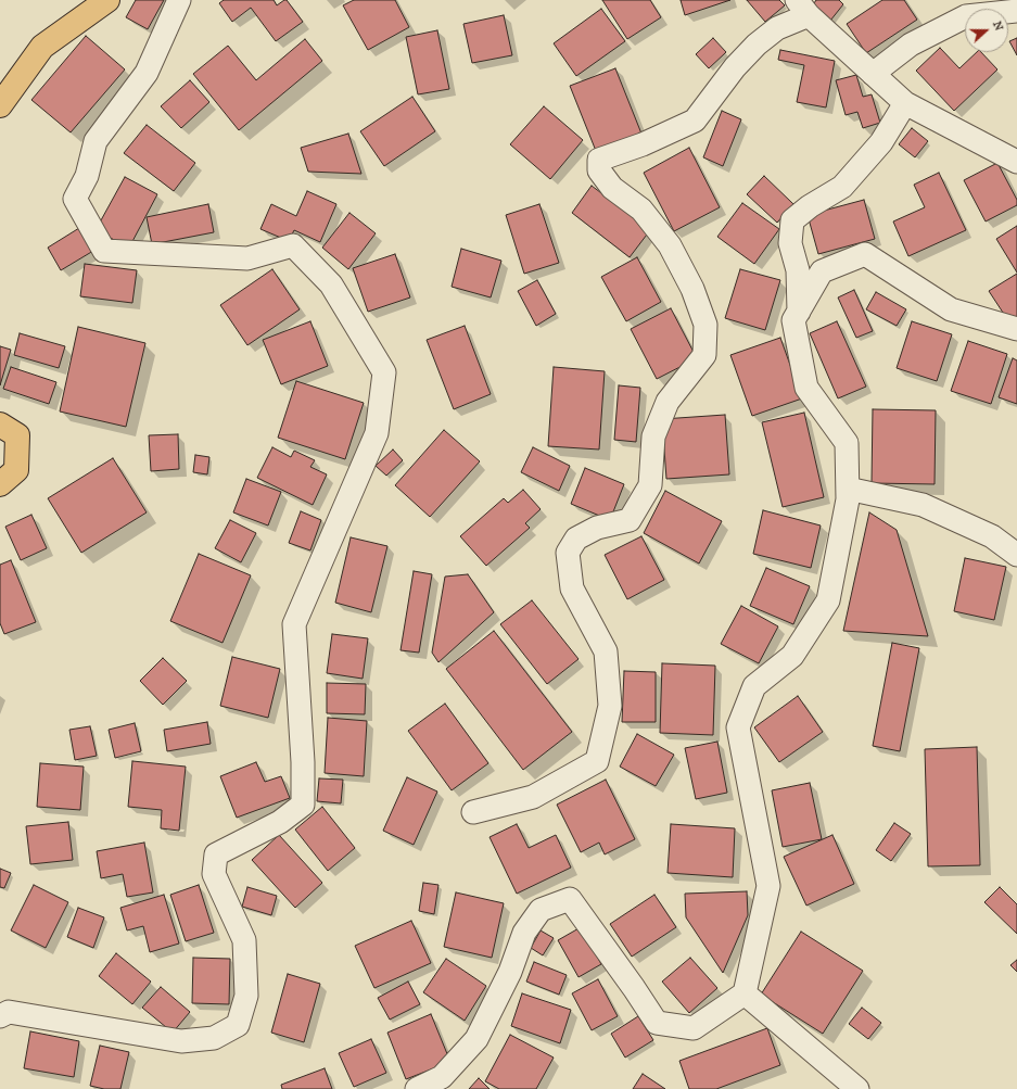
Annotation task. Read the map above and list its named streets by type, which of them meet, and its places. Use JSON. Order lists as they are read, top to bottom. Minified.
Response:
{"north":"right"}
